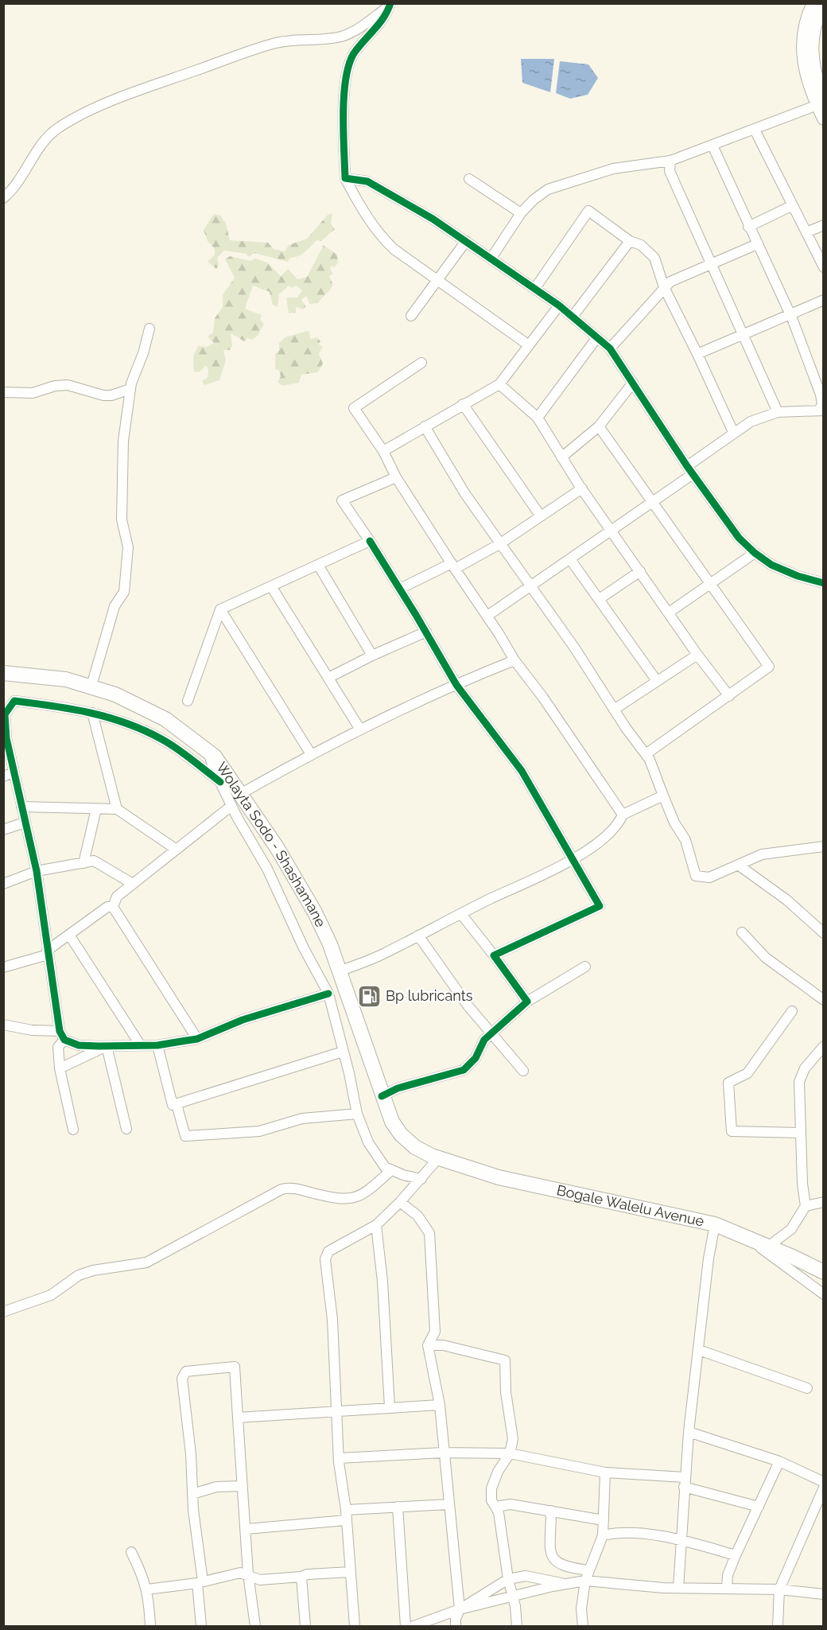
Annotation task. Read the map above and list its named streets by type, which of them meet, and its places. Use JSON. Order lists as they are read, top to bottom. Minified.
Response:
{"streets":{"highway":["Wolayta Sodo - Shashamane","Bogale Walelu Avenue"]},"crossings":[["Wolayta Sodo - Shashamane","Bogale Walelu Avenue"]],"places":{"fuel station":["Bp lubricants"]}}
